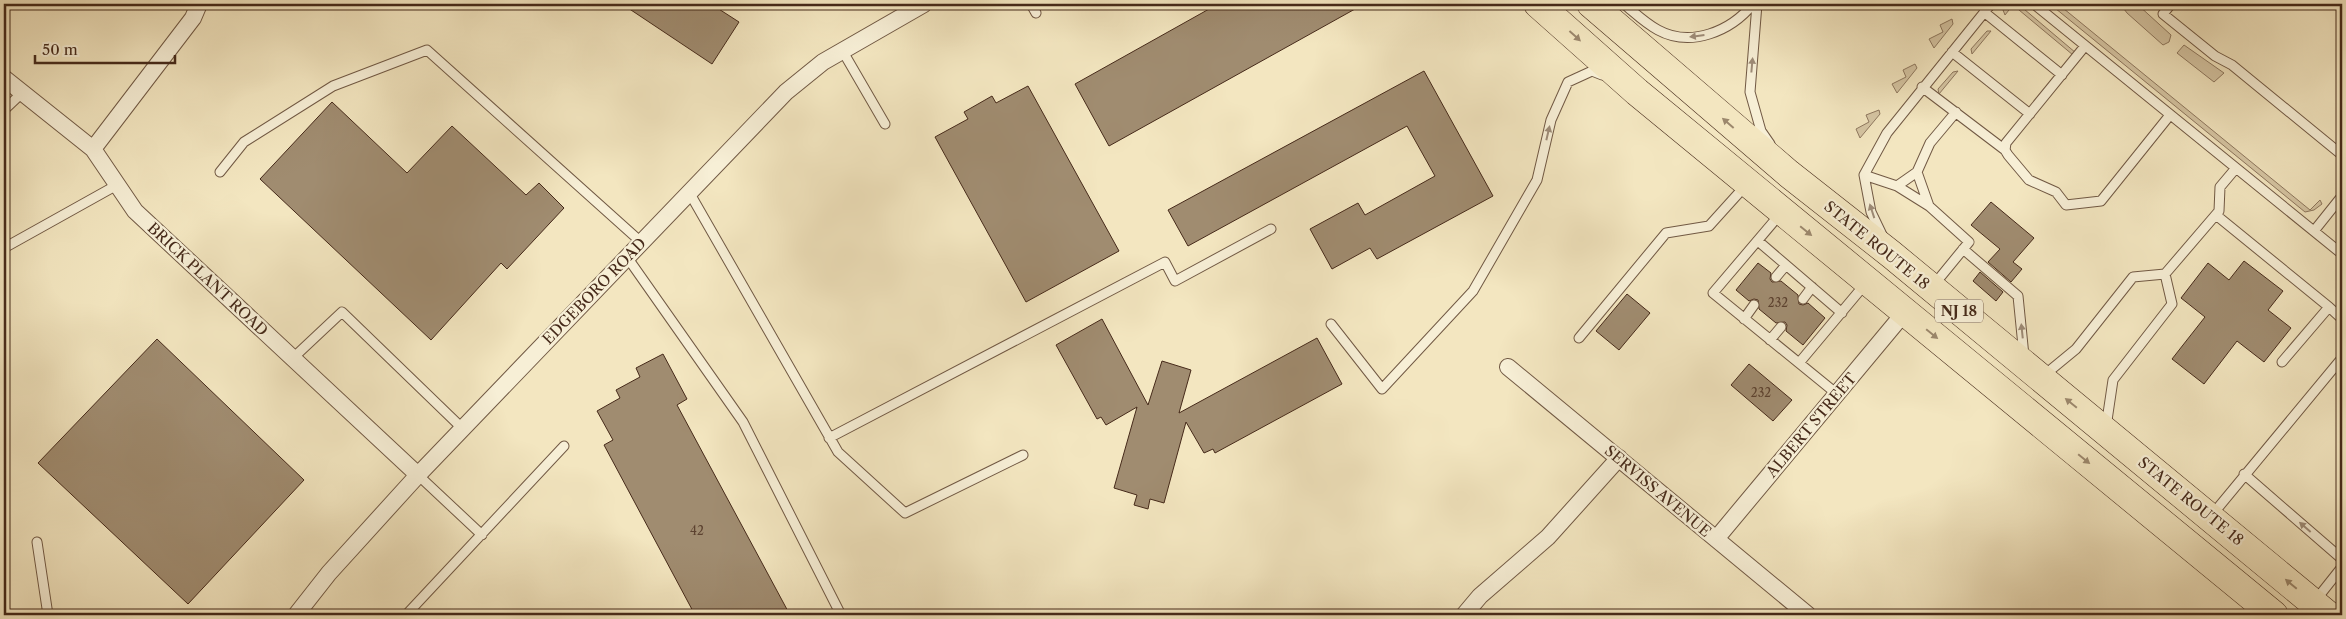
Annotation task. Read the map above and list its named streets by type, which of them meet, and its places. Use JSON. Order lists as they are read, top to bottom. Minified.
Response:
{"streets":{"highway":["STATE ROUTE 18","NJ 18"],"street":["BRICK PLANT ROAD","EDGEBORO ROAD","ALBERT STREET","SERVISS AVENUE"]},"crossings":[["BRICK PLANT ROAD","EDGEBORO ROAD"],["NJ 18","ALBERT STREET"],["ALBERT STREET","SERVISS AVENUE"]],"house_numbers":["232","232","42"],"scale_bar":"50 m"}
